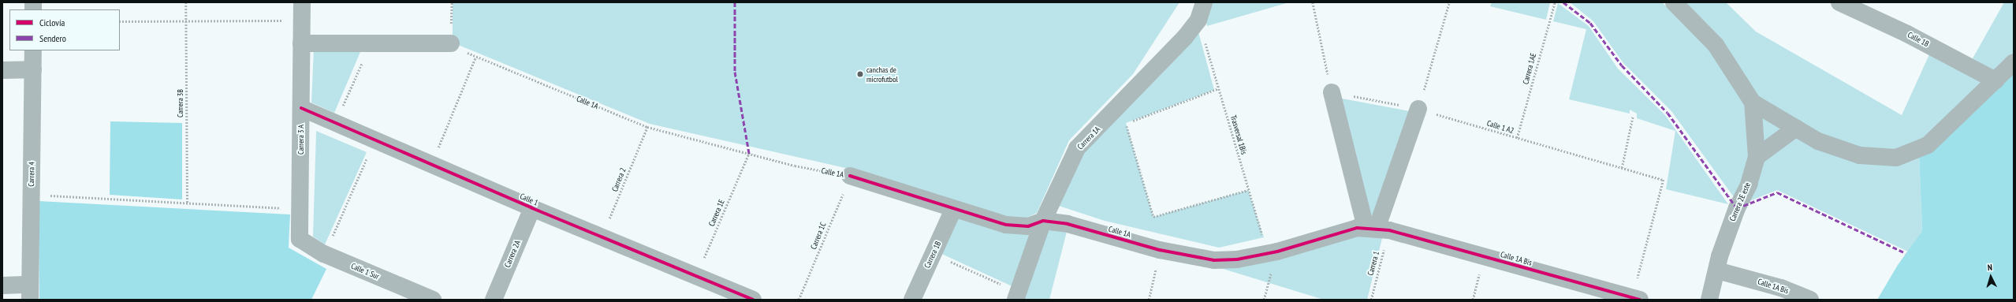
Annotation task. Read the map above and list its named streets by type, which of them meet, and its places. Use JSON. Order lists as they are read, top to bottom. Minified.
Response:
{"streets":{"street":["Calle 1B","Calle 1A","Carrera 1A","Carrera 3 A","Carrera 4","Calle 1","Carrera 2E este","Carrera 2A","Carrera 1B","Calle 1A Bis","Calle 1 Sur"],"path":["Carrera 1AE","Carrera 3B","Calle 1 A2","Trasversal 1Bis","Carrera 2","Carrera 1E","Carrera 1C","Carrera 1"]},"crossings":[["Carrera 1AE","Calle 1 A2"],["Calle 1A","Trasversal 1Bis"],["Calle 1A","Carrera 1A"],["Calle 1A","Carrera 2"],["Calle 1A","Carrera 1E"],["Calle 1A","Carrera 1C"],["Calle 1A","Carrera 1B"],["Calle 1A","Calle 1A Bis"],["Calle 1A","Carrera 1"],["Calle 1 A2","Calle 1A Bis"],["Trasversal 1Bis","Carrera 1A"],["Carrera 3 A","Calle 1"],["Carrera 3 A","Calle 1 Sur"],["Carrera 2","Calle 1"],["Calle 1","Carrera 1E"],["Calle 1","Carrera 2A"],["Carrera 2E este","Calle 1A Bis"],["Calle 1A Bis","Carrera 1"]],"places":["canchas de microfutbol"],"legend":["Ciclovía","Sendero"],"north":"top"}
